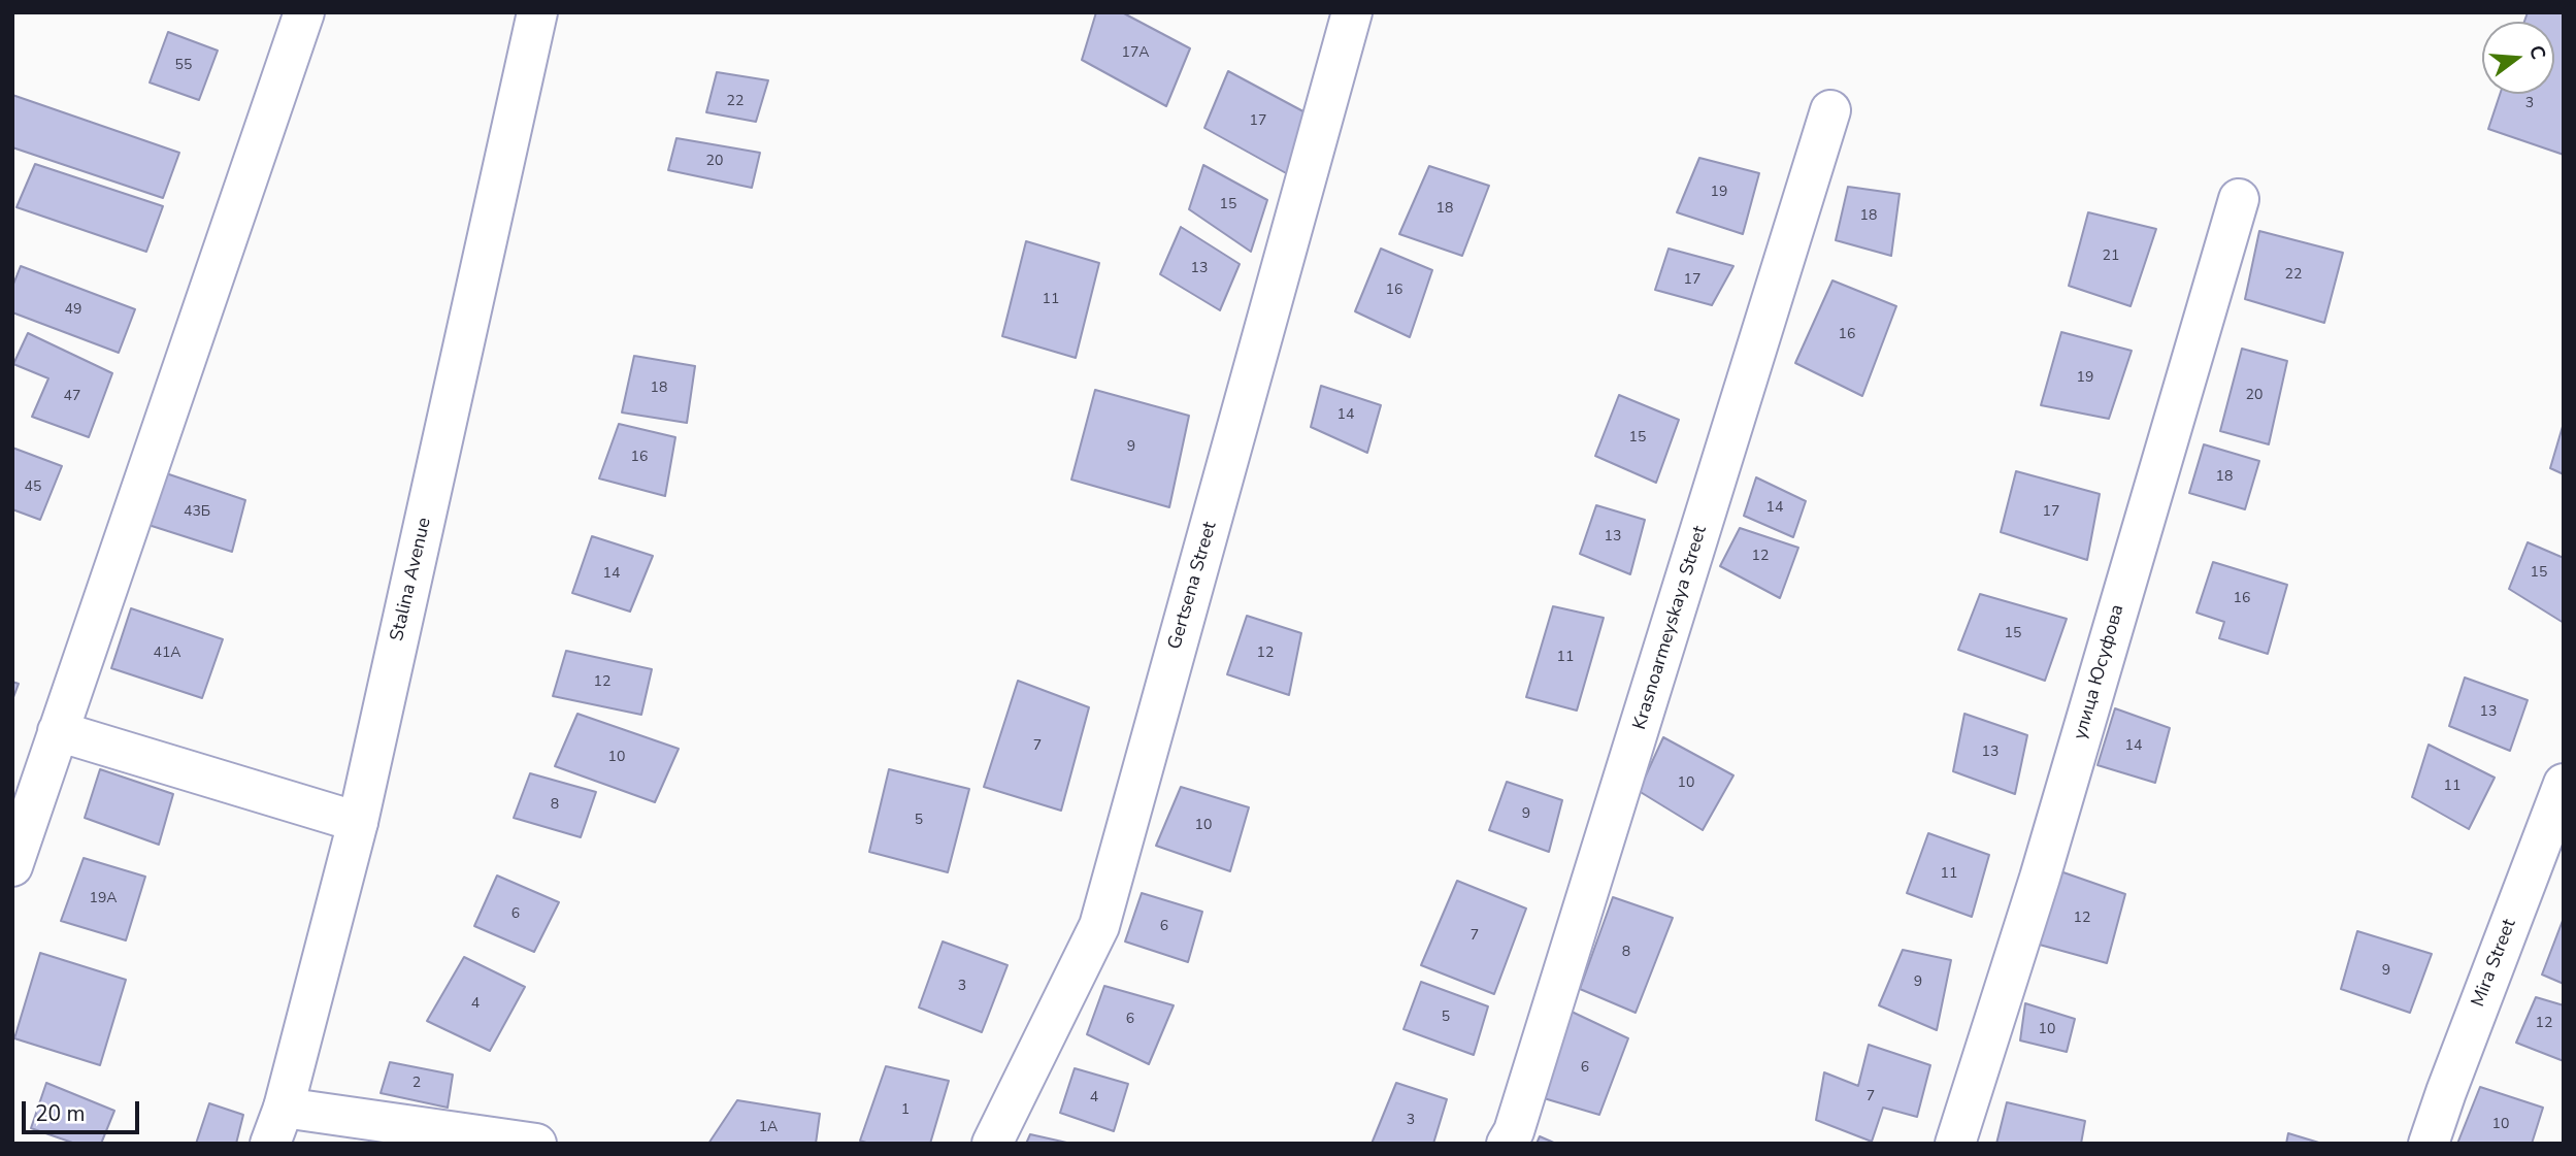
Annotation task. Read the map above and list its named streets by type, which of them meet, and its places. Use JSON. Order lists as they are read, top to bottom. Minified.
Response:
{"streets":{"street":["Stalina Avenue","Gertsena Street","Krasnoarmeyskaya Street","улица Юсуфова","Mira Street"]},"house_numbers":["17А","55","22","3","17","20","19","15","18","18","21","13","22","17","16","11","49","16","19","18","20","47","14","15","9","16","18","45","14","43Б","17","13","12","15","14","16","15","41А","12","11","12","13","7","14","13","10","10","11","8","9","5","10","11","19А","6","12","6","7","8","9","9","3","4","5","6","12","10","6","2","7","4","1","3","10","1А"],"scale_bar":"20 m","north":"right"}
